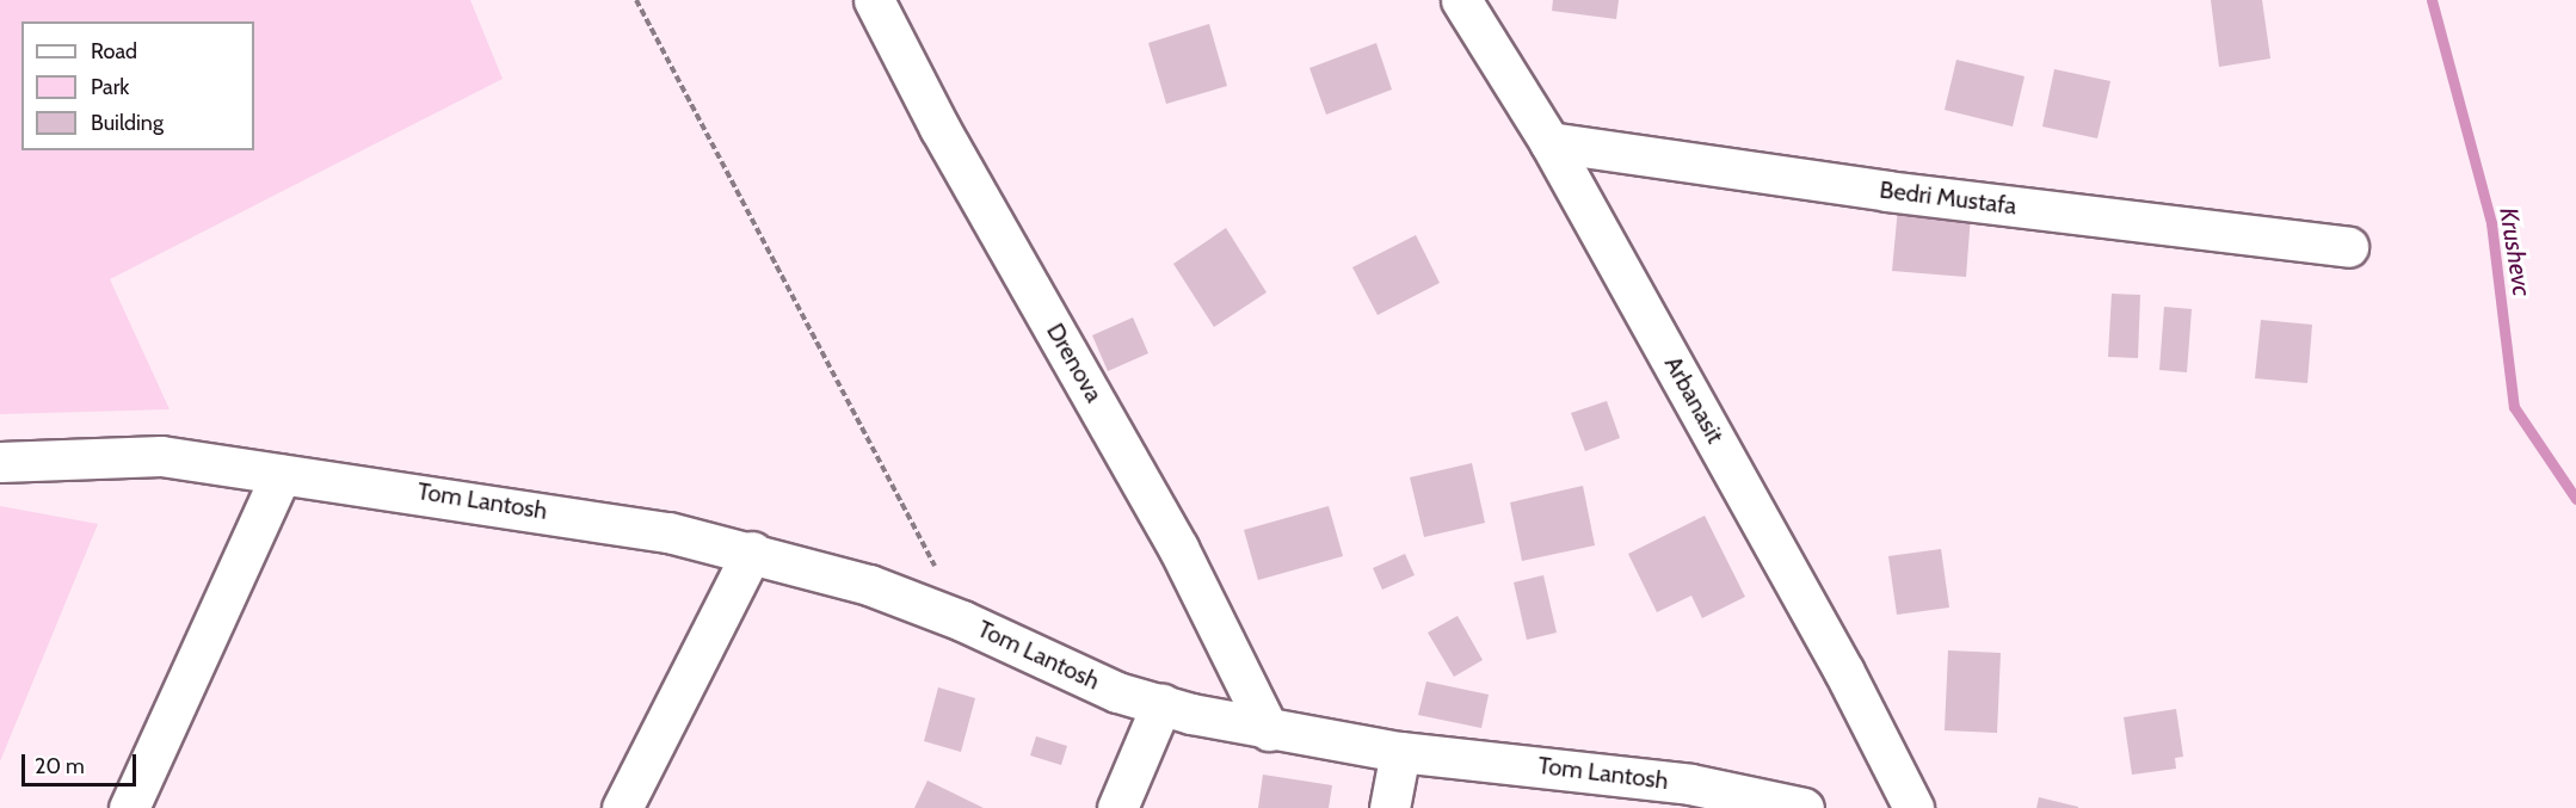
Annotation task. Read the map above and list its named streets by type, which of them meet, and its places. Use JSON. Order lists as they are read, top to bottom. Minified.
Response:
{"streets":{"street":["Bedri Mustafa","Drenova","Arbanasit","Tom Lantosh"]},"crossings":[["Bedri Mustafa","Arbanasit"],["Drenova","Tom Lantosh"]],"water":["Krushevc"],"legend":["Road","Park","Building"],"scale_bar":"20 m"}
